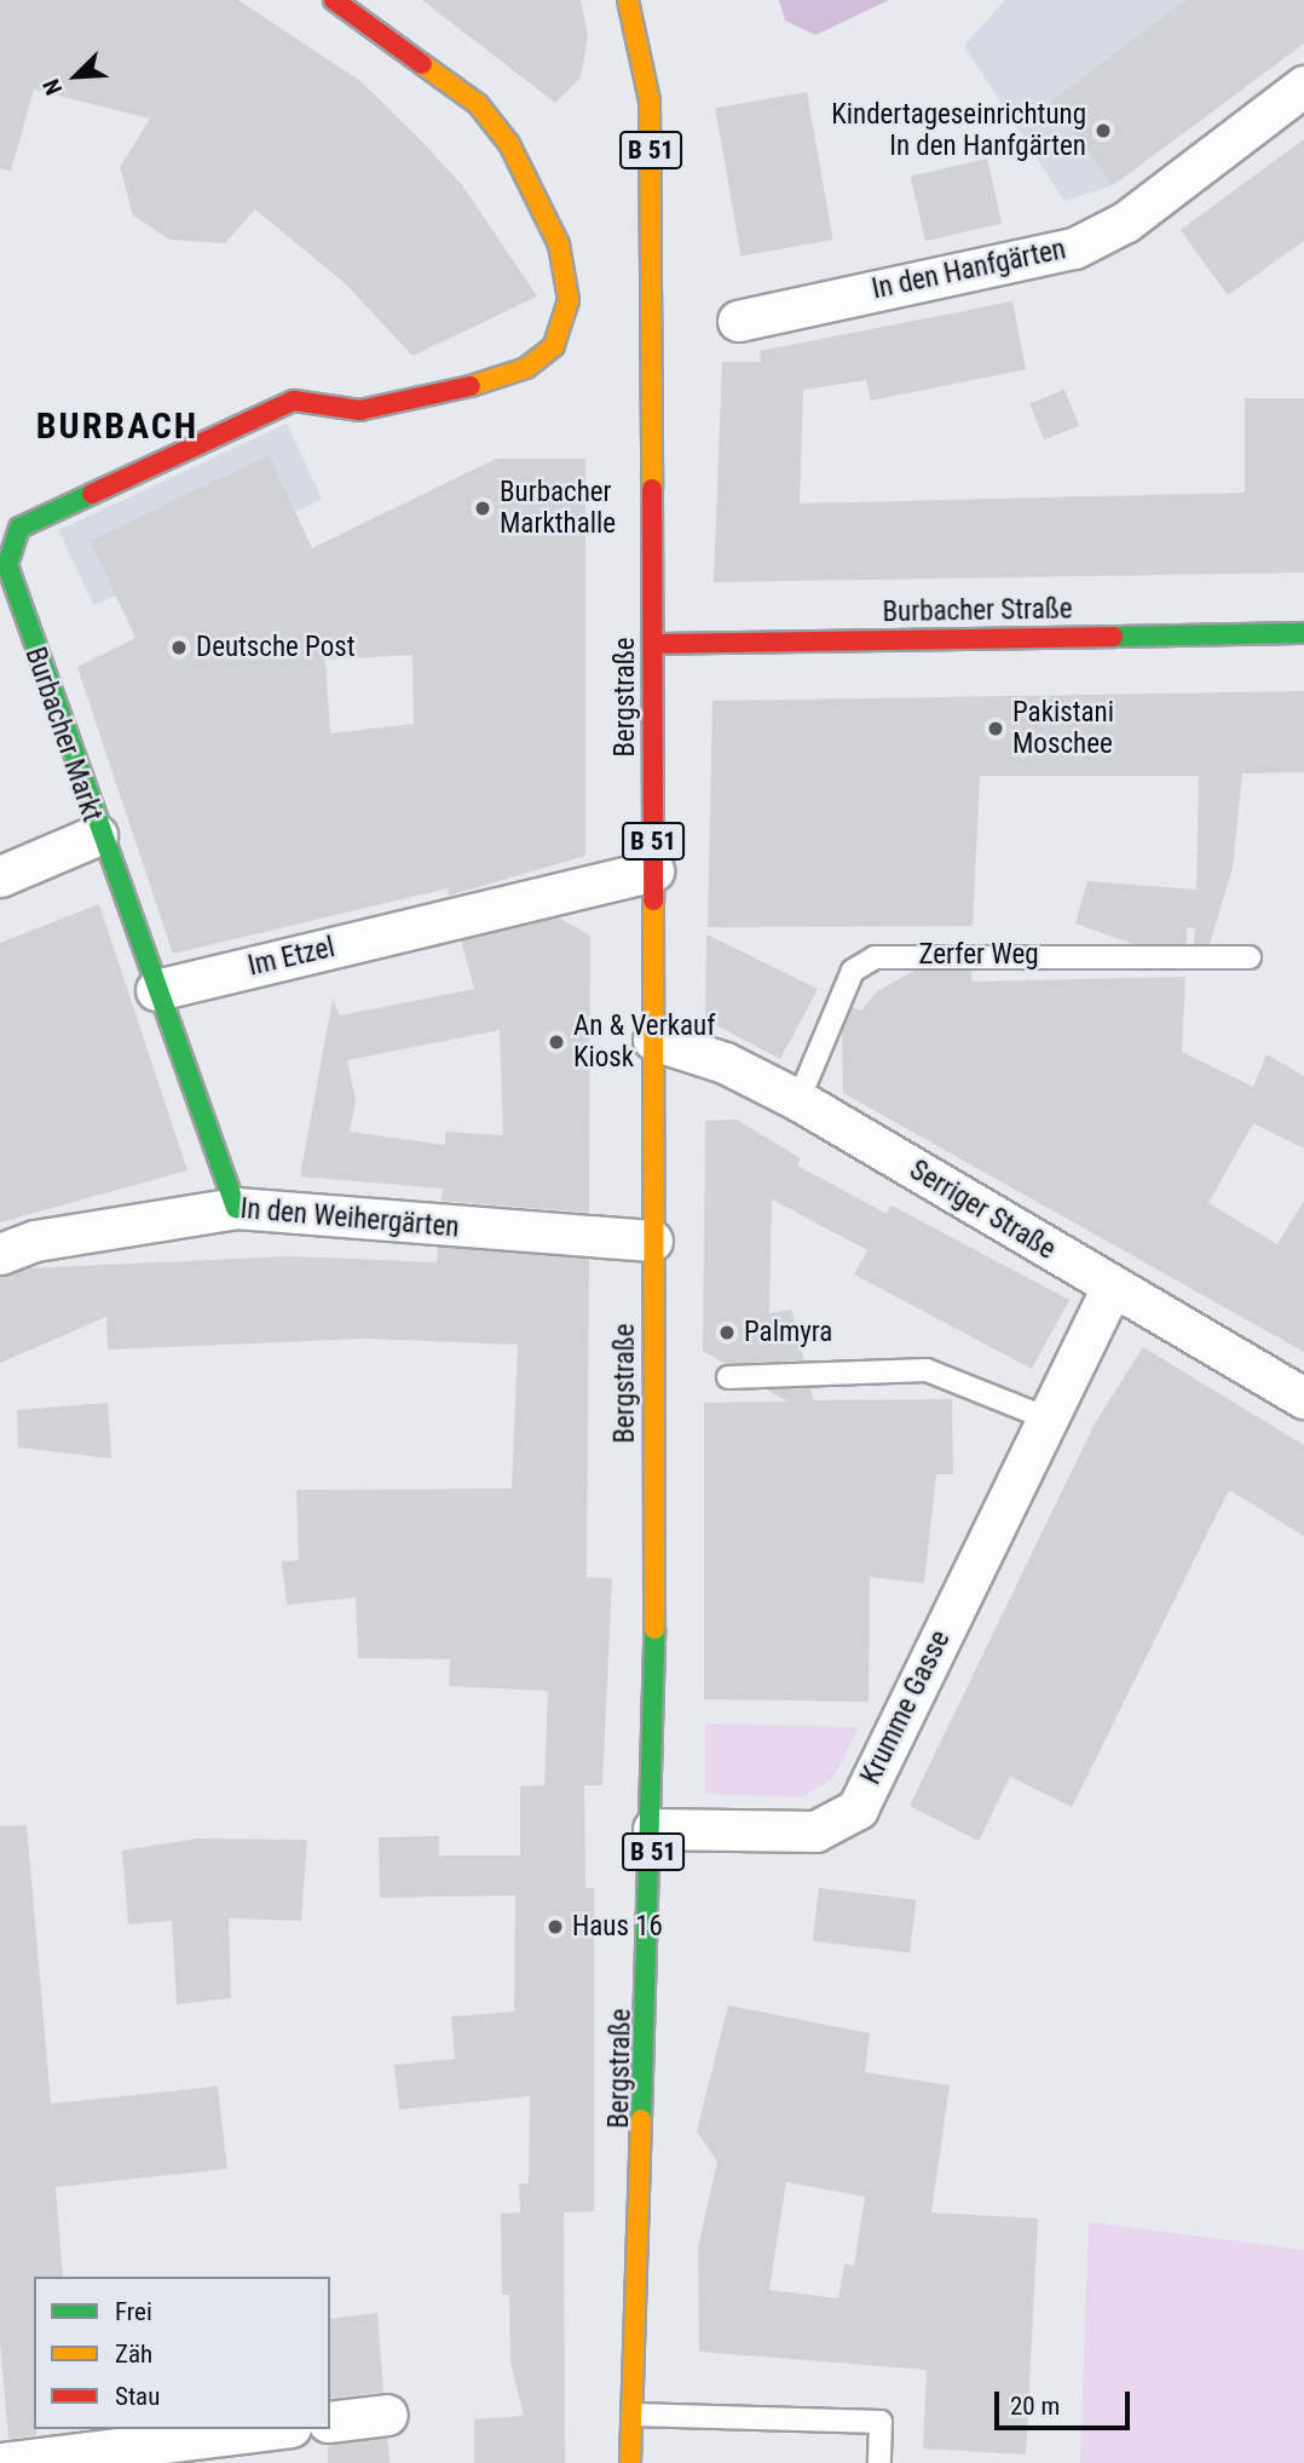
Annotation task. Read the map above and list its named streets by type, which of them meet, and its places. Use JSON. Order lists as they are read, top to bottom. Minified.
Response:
{"streets":{"main road":["B 51","Burbacher Straße","Bergstraße","Burbacher Markt"],"street":["In den Hanfgärten","Im Etzel","Serriger Straße","In den Weihergärten","Krumme Gasse"],"lane":["Zerfer Weg"]},"crossings":[["Burbacher Straße","Bergstraße"],["Bergstraße","Im Etzel"],["Bergstraße","Serriger Straße"],["Bergstraße","In den Weihergärten"],["Bergstraße","Krumme Gasse"],["Burbacher Markt","Im Etzel"],["Zerfer Weg","Serriger Straße"],["Serriger Straße","Krumme Gasse"]],"districts":["BURBACH"],"places":["Kindertageseinrichtung In den Hanfgärten","Burbacher Markthalle","Deutsche Post","Pakistani Moschee","An & Verkauf Kiosk","Palmyra","Haus 16"],"legend":["Frei","Zäh","Stau"],"scale_bar":"20 m","north":"bottom left"}
